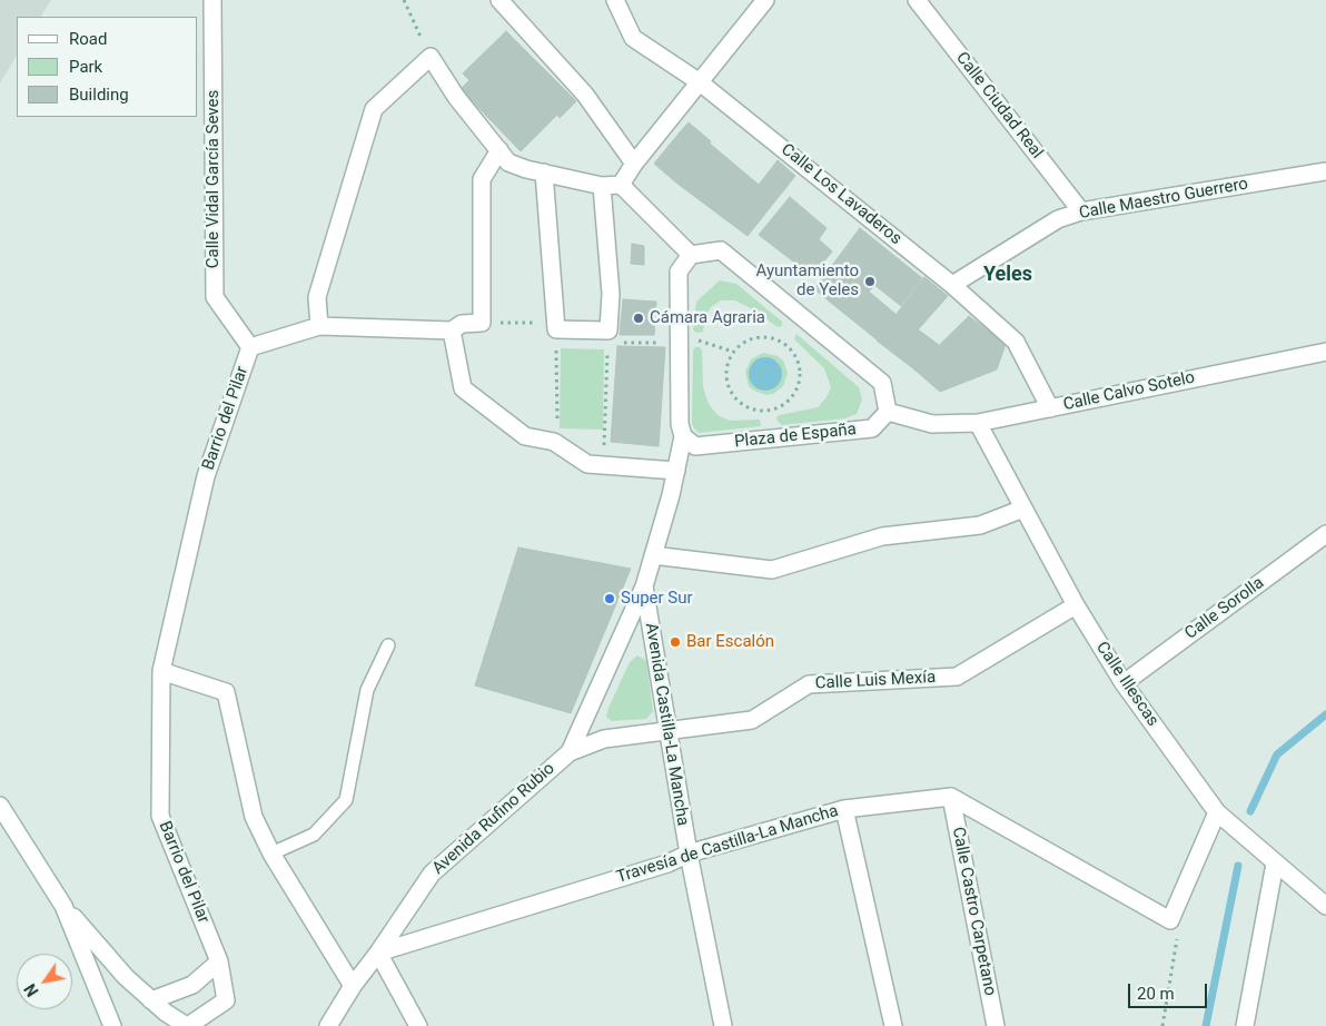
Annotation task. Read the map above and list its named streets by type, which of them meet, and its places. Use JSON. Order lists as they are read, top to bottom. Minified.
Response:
{"streets":{"street":["Calle Ciudad Real","Calle Vidal García Seves","Calle Los Lavaderos","Calle Maestro Guerrero","Calle Calvo Sotelo","Barrio del Pilar","Plaza de España","Calle Sorolla","Calle Luis Mexía","Calle Illescas","Avenida Castilla-La Mancha","Avenida Rufino Rubio","Travesía de Castilla-La Mancha","Calle Castro Carpetano"]},"crossings":[["Calle Ciudad Real","Calle Maestro Guerrero"],["Calle Vidal García Seves","Barrio del Pilar"],["Calle Los Lavaderos","Calle Maestro Guerrero"],["Calle Los Lavaderos","Calle Calvo Sotelo"],["Calle Calvo Sotelo","Plaza de España"],["Calle Calvo Sotelo","Calle Illescas"],["Plaza de España","Avenida Rufino Rubio"],["Calle Sorolla","Calle Illescas"],["Calle Luis Mexía","Calle Illescas"],["Calle Luis Mexía","Avenida Castilla-La Mancha"],["Calle Luis Mexía","Avenida Rufino Rubio"],["Avenida Castilla-La Mancha","Avenida Rufino Rubio"],["Avenida Castilla-La Mancha","Travesía de Castilla-La Mancha"],["Avenida Rufino Rubio","Travesía de Castilla-La Mancha"],["Travesía de Castilla-La Mancha","Calle Castro Carpetano"]],"districts":["Yeles"],"places":["Ayuntamiento de Yeles","Cámara Agraria","Super Sur","Bar Escalón"],"legend":["Road","Park","Building"],"scale_bar":"20 m","north":"bottom left"}
